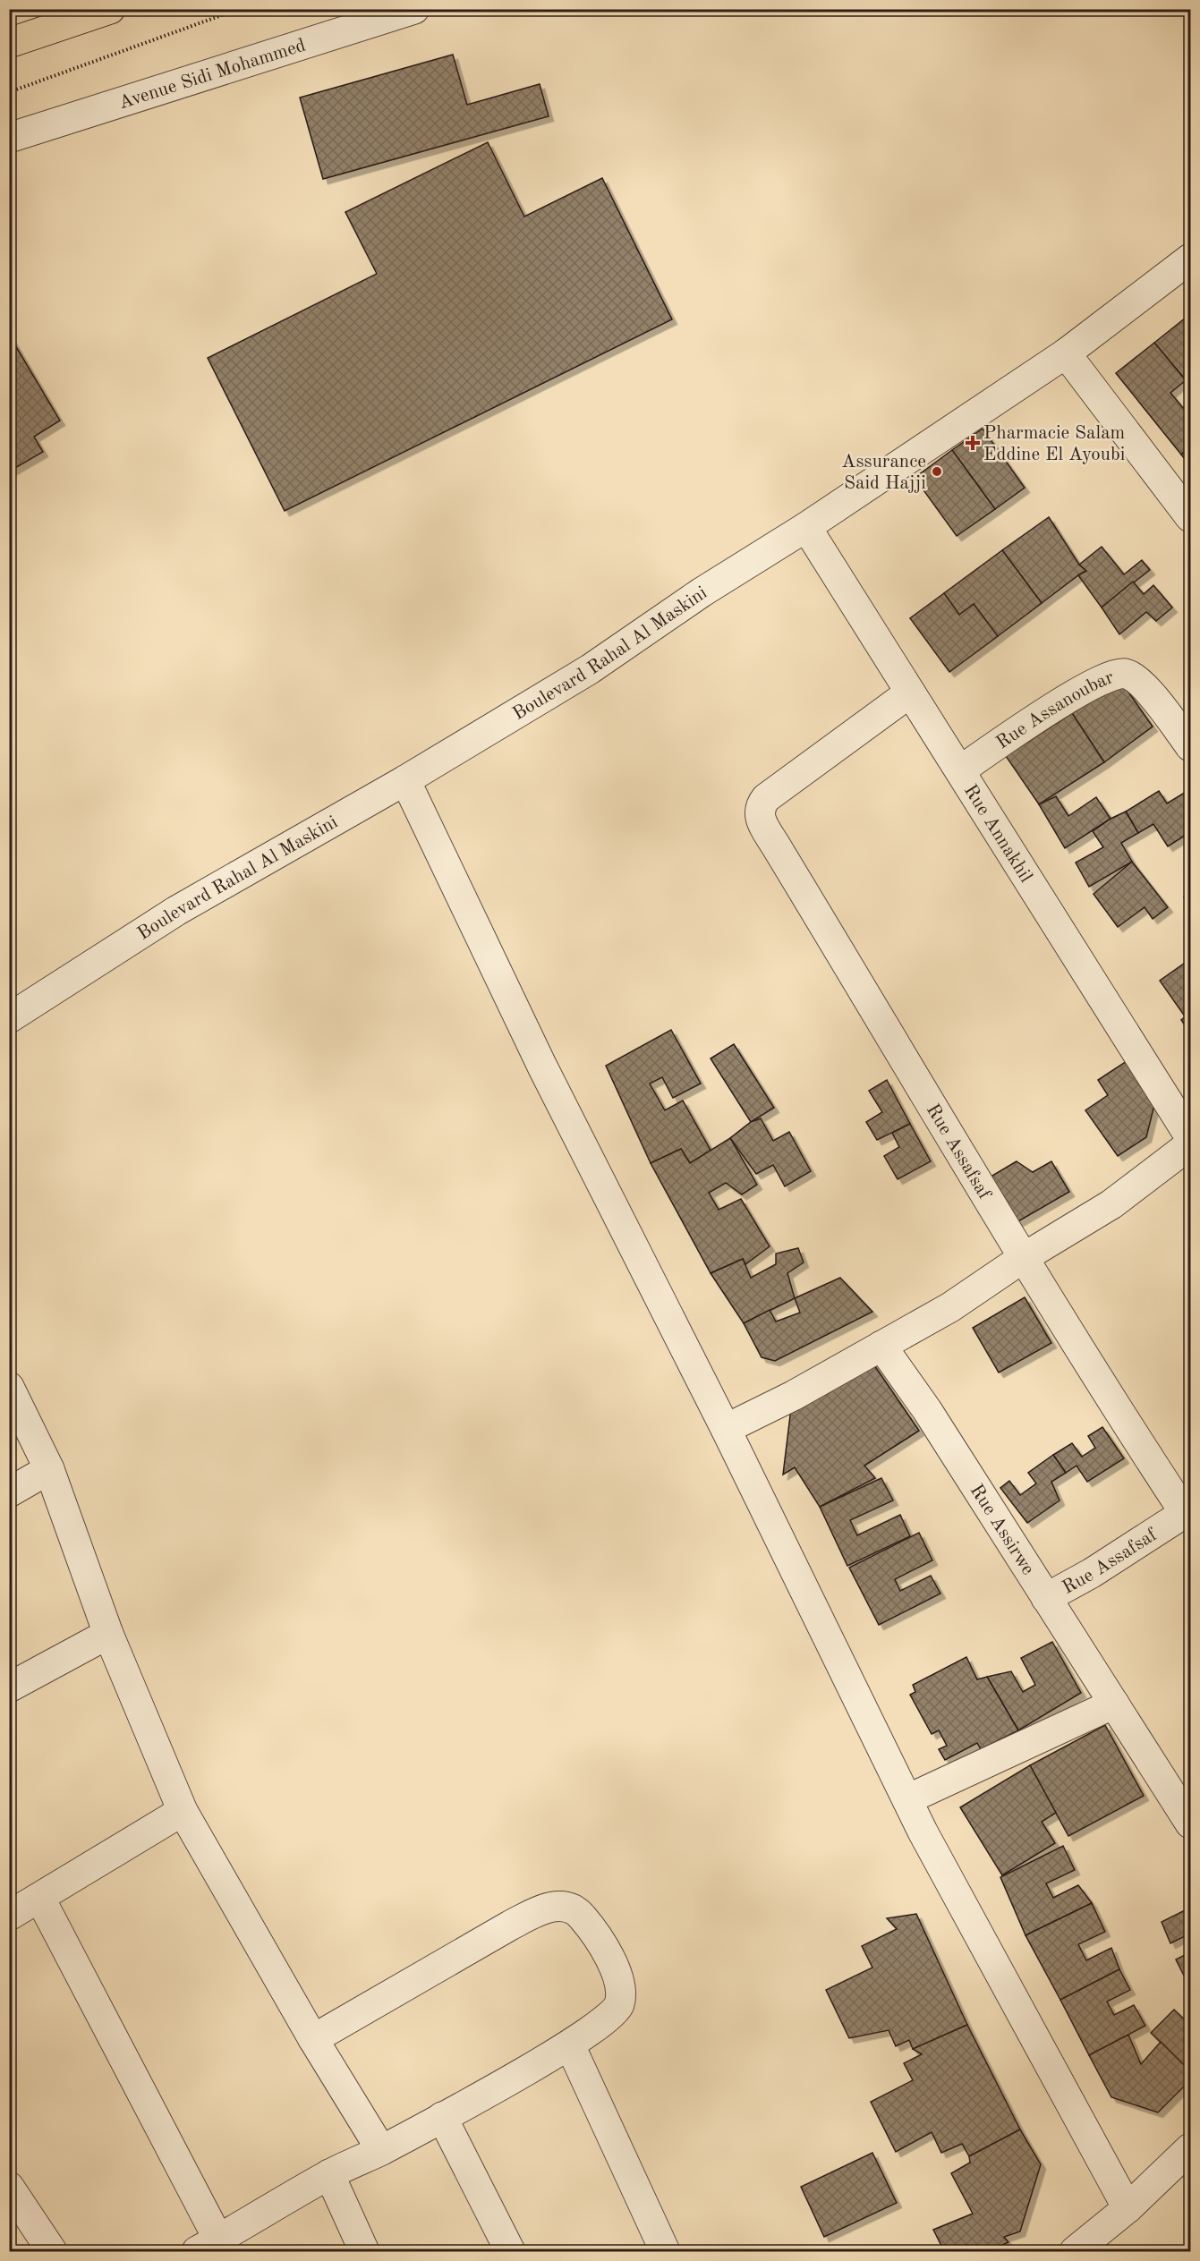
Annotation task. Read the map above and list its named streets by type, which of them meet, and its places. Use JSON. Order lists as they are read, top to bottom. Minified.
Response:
{"streets":{"street":["Avenue Sidi Mohammed","Boulevard Rahal Al Maskini","Rue Assanoubar","Rue Annakhil","Rue Assafsaf","Rue Assirwe"]},"crossings":[["Boulevard Rahal Al Maskini","Rue Annakhil"],["Rue Assanoubar","Rue Annakhil"],["Rue Annakhil","Rue Assafsaf"],["Rue Assafsaf","Rue Assirwe"]],"places":{"health":["Pharmacie Salam Eddine El Ayoubi"],"other":["Assurance Said Hajji"]}}
